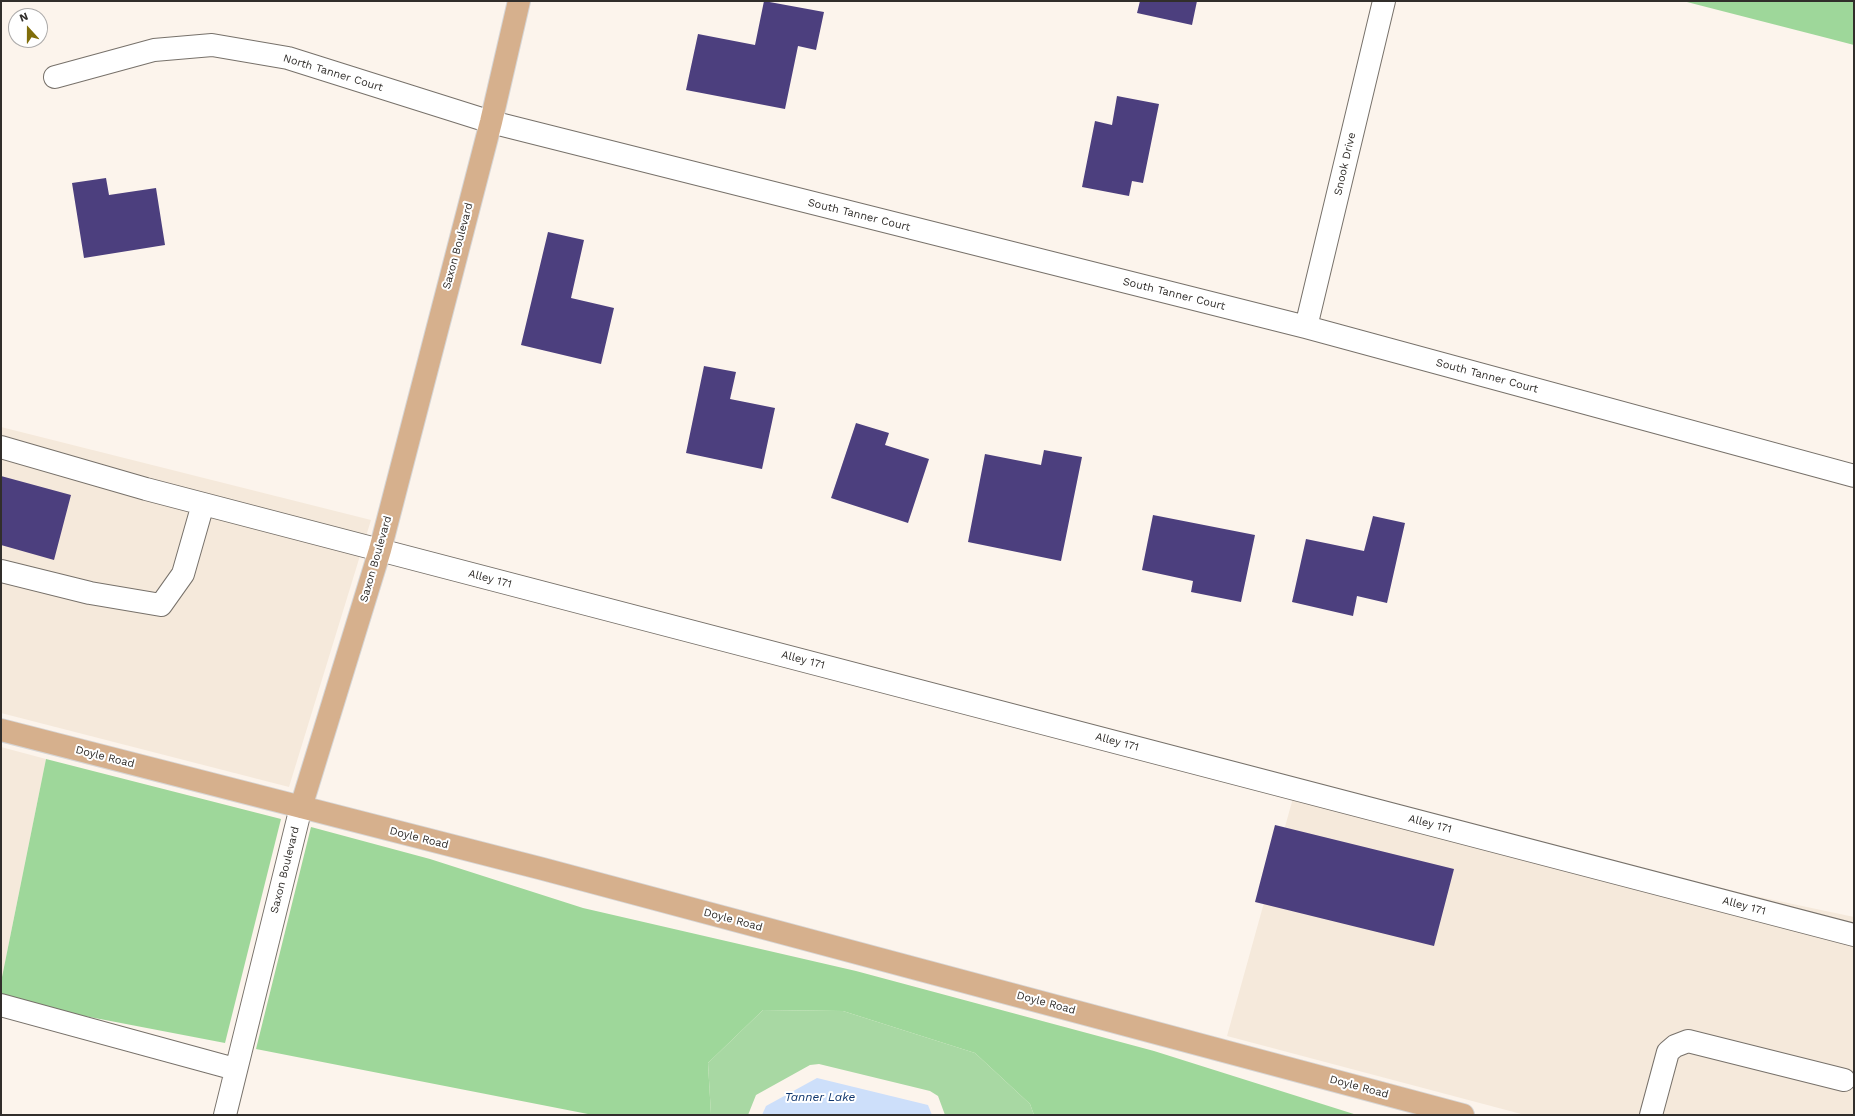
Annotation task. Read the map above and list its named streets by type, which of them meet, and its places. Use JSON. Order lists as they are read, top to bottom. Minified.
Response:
{"streets":{"main road":["Saxon Boulevard","Doyle Road"],"street":["North Tanner Court","Snook Drive","South Tanner Court","Alley 171"]},"crossings":[["North Tanner Court","South Tanner Court"],["North Tanner Court","Saxon Boulevard"],["Snook Drive","South Tanner Court"],["South Tanner Court","Saxon Boulevard"],["Saxon Boulevard","Alley 171"],["Saxon Boulevard","Doyle Road"]],"water":["Tanner Lake"],"north":"top"}
